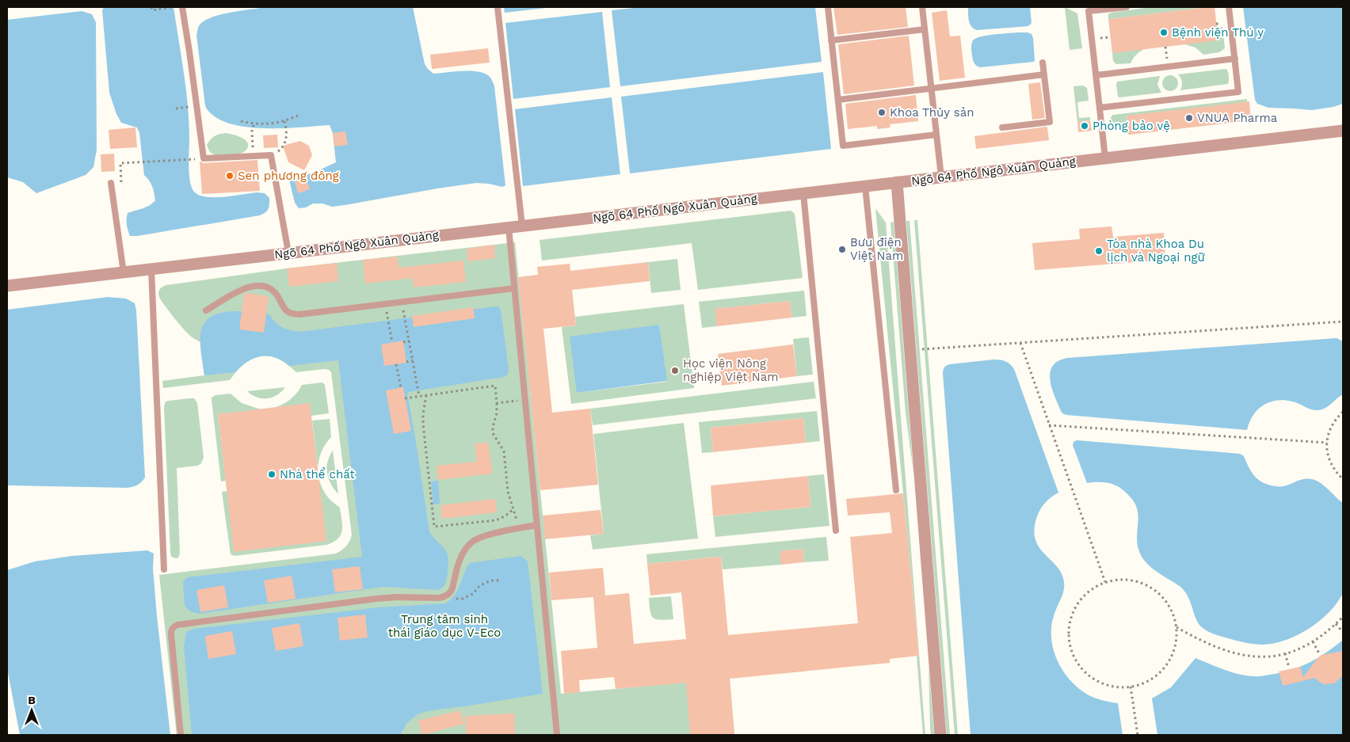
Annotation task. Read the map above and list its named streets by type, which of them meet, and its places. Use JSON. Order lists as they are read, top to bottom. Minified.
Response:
{"streets":{"street":["Ngõ 64 Phố Ngô Xuân Quảng"]},"parks":["Trung tâm sinh thái giáo dục V-Eco"],"places":["Bệnh viện Thú y","Khoa Thủy sản","VNUA Pharma","Phòng bảo vệ","Sen phương đông","Bưu điện Việt Nam","Tòa nhà Khoa Du lịch và Ngoại ngữ","Học viện Nông nghiệp Việt Nam","Nhà thể chất"],"north":"top"}
